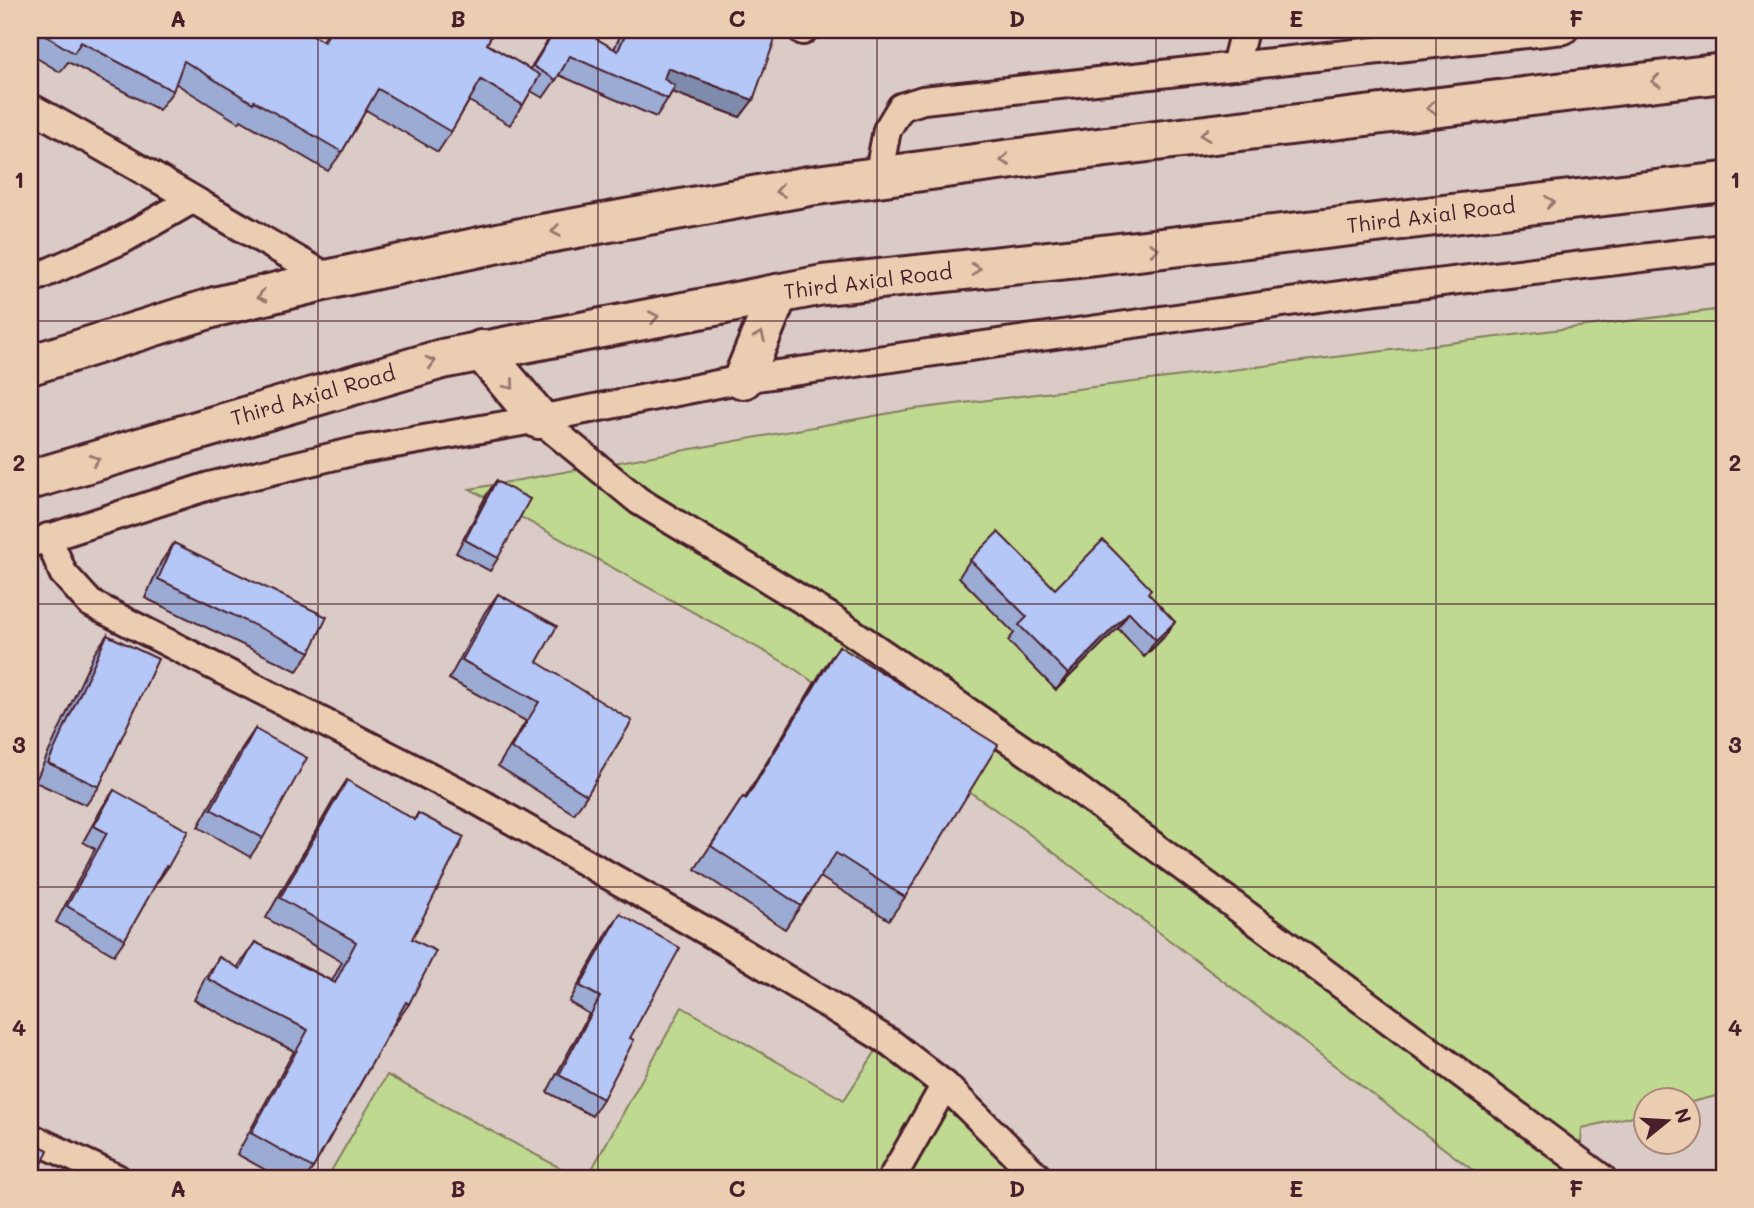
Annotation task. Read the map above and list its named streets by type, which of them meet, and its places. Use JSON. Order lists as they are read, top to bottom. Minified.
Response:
{"streets":{"highway":["Third Axial Road"]},"north":"right","grid":{"columns":["A","B","C","D","E","F"],"rows":["1","2","3","4"]}}
